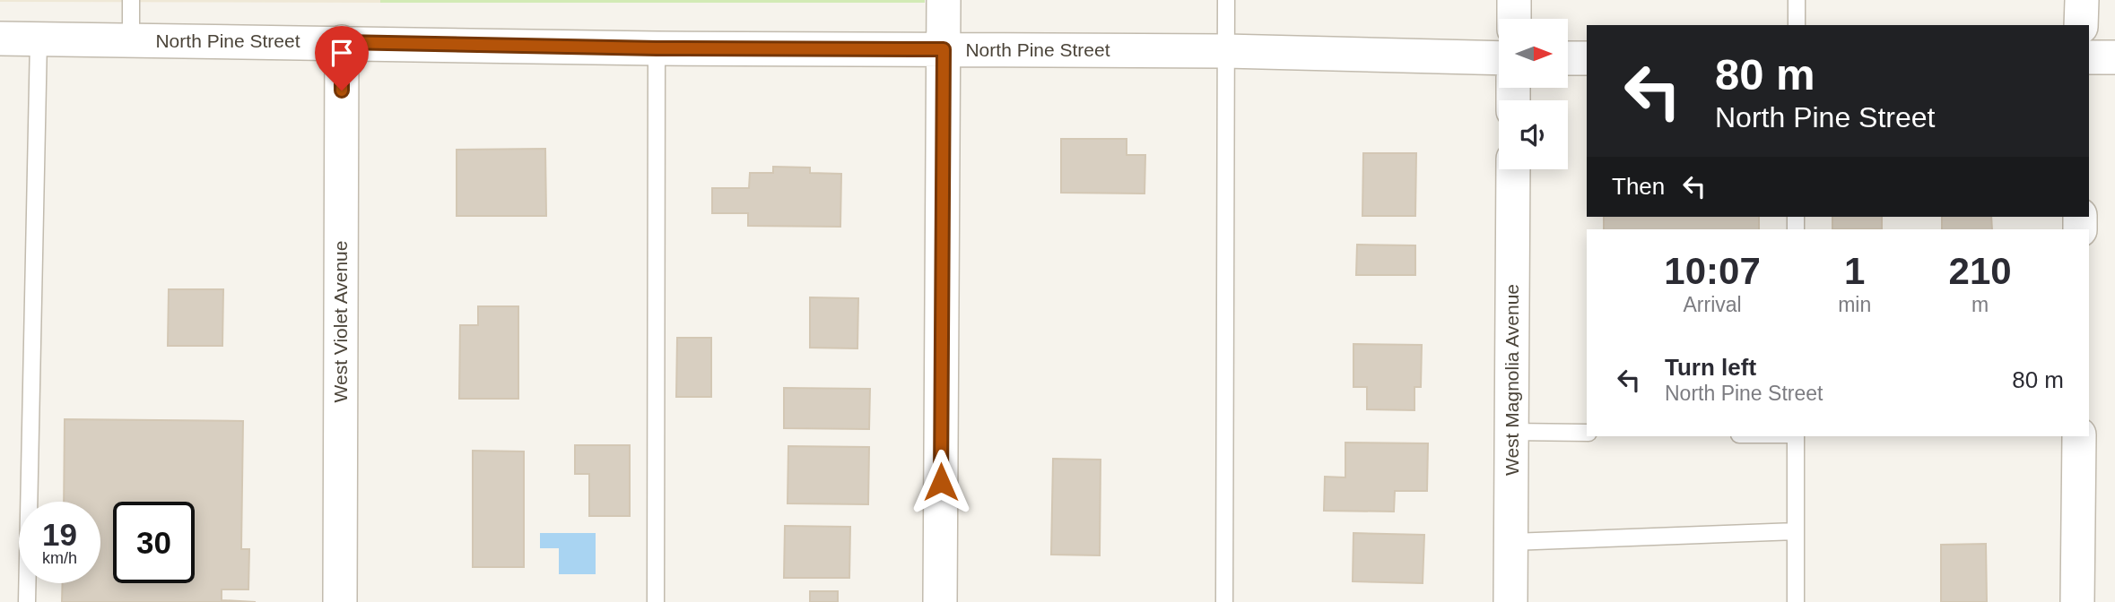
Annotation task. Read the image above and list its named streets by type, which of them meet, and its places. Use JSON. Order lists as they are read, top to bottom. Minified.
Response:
{"streets":{"street":["North Pine Street","West Violet Avenue","West Magnolia Avenue"]},"crossings":[["North Pine Street","West Violet Avenue"]],"north":"right","page":{"turn":["80 m","North Pine Street"],"then":"Then","eta":["10:07","Arrival","1","min","210","m"],"list":[{"name":"Turn left","note":"North Pine Street","value":"80 m"}],"speed":"19 km/h","limit":"30"}}
